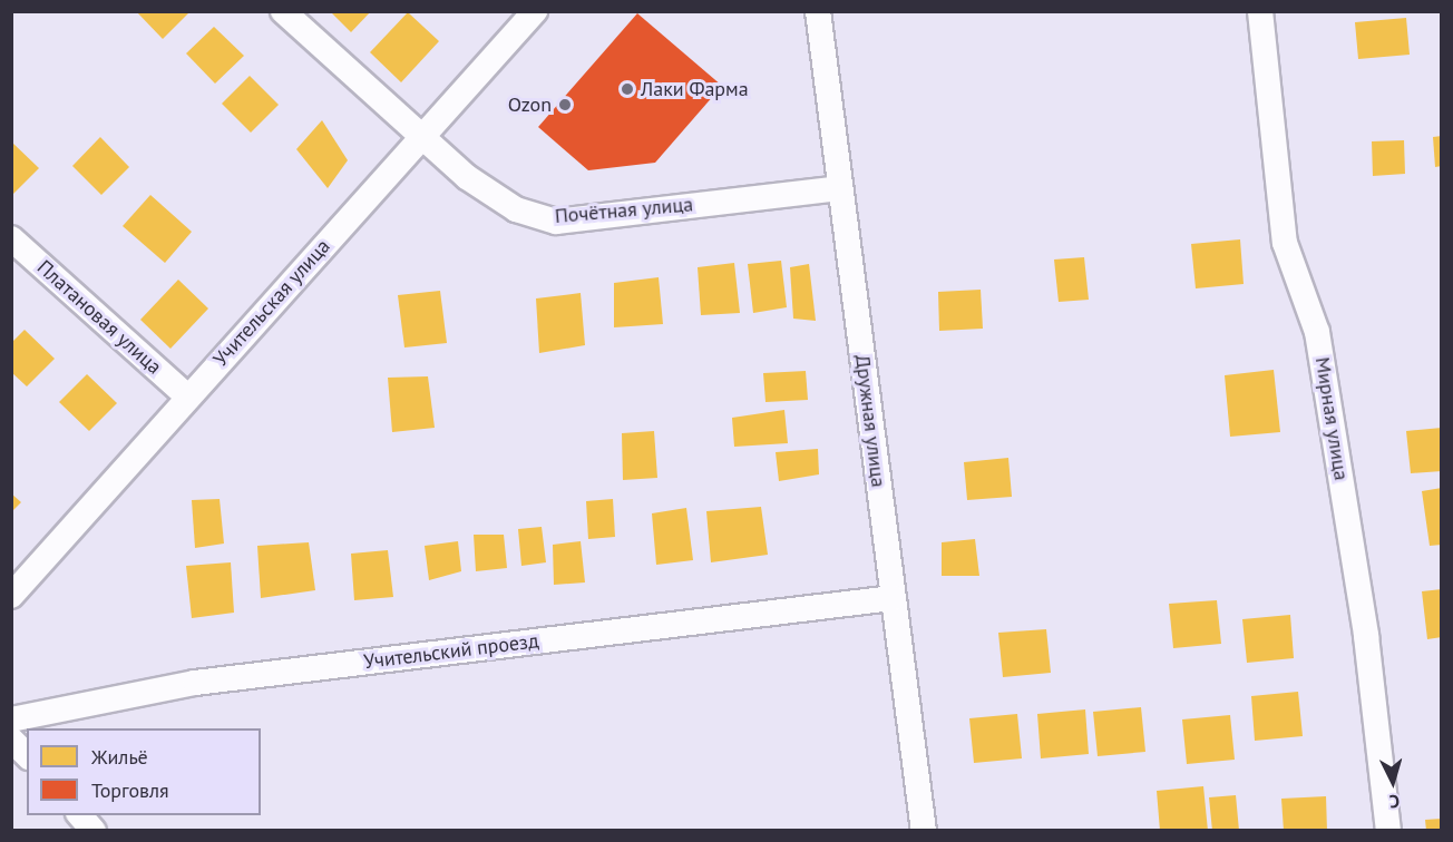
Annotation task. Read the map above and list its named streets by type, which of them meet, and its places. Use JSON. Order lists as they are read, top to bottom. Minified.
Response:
{"streets":{"street":["Почётная улица","Учительская улица","Платановая улица","Мирная улица","Дружная улица","Учительский проезд"]},"crossings":[["Почётная улица","Учительская улица"],["Почётная улица","Дружная улица"],["Учительская улица","Платановая улица"],["Дружная улица","Учительский проезд"]],"places":["Лаки Фарма","Ozon"],"legend":["Жильё","Торговля"],"north":"bottom"}
